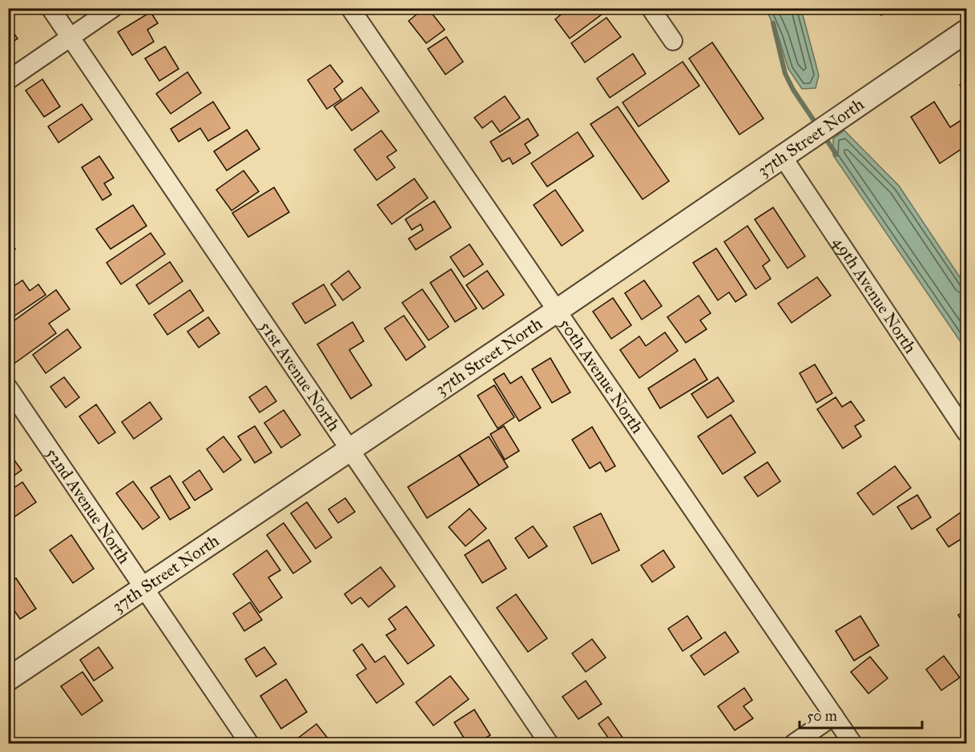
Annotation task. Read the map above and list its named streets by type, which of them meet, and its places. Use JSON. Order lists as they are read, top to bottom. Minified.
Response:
{"streets":{"street":["37th Street North","49th Avenue North","50th Avenue North","51st Avenue North","52nd Avenue North"]},"crossings":[["37th Street North","49th Avenue North"],["37th Street North","50th Avenue North"],["37th Street North","51st Avenue North"],["37th Street North","52nd Avenue North"]],"scale_bar":"50 m"}
